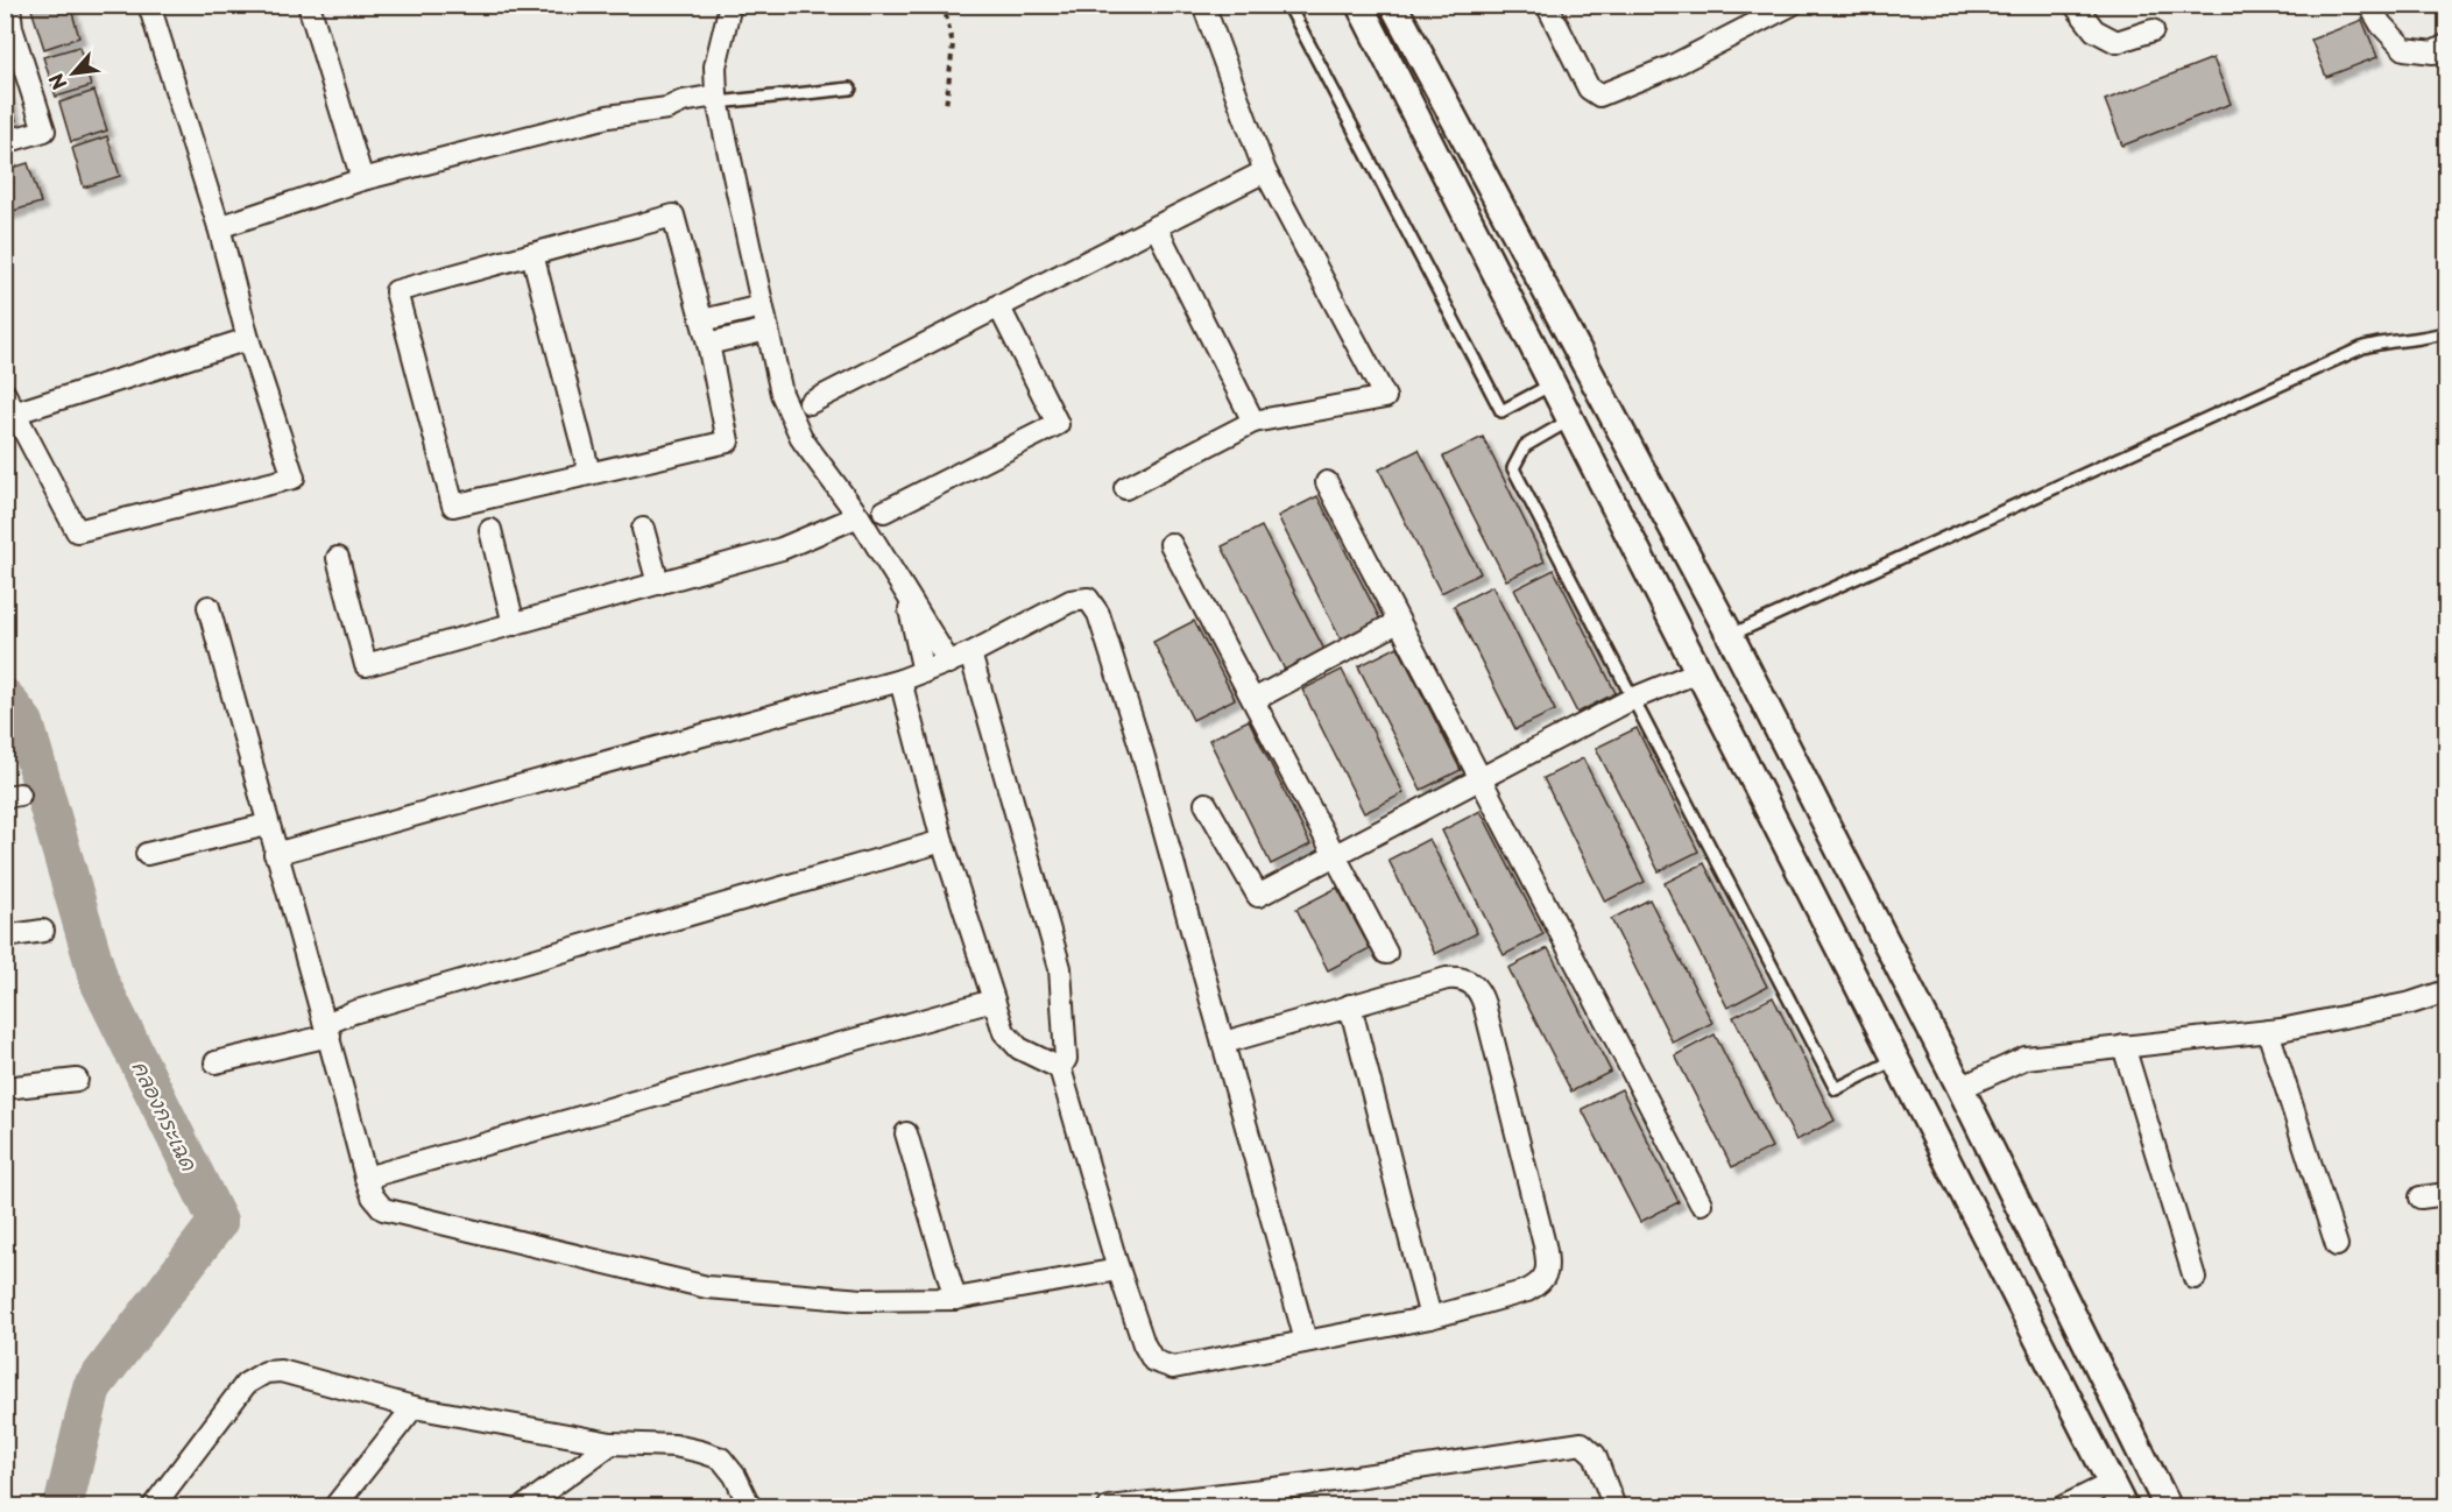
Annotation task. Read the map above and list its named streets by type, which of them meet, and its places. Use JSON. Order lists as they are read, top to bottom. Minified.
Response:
{"water":["คลองกระเฉด"],"north":"bottom left"}
